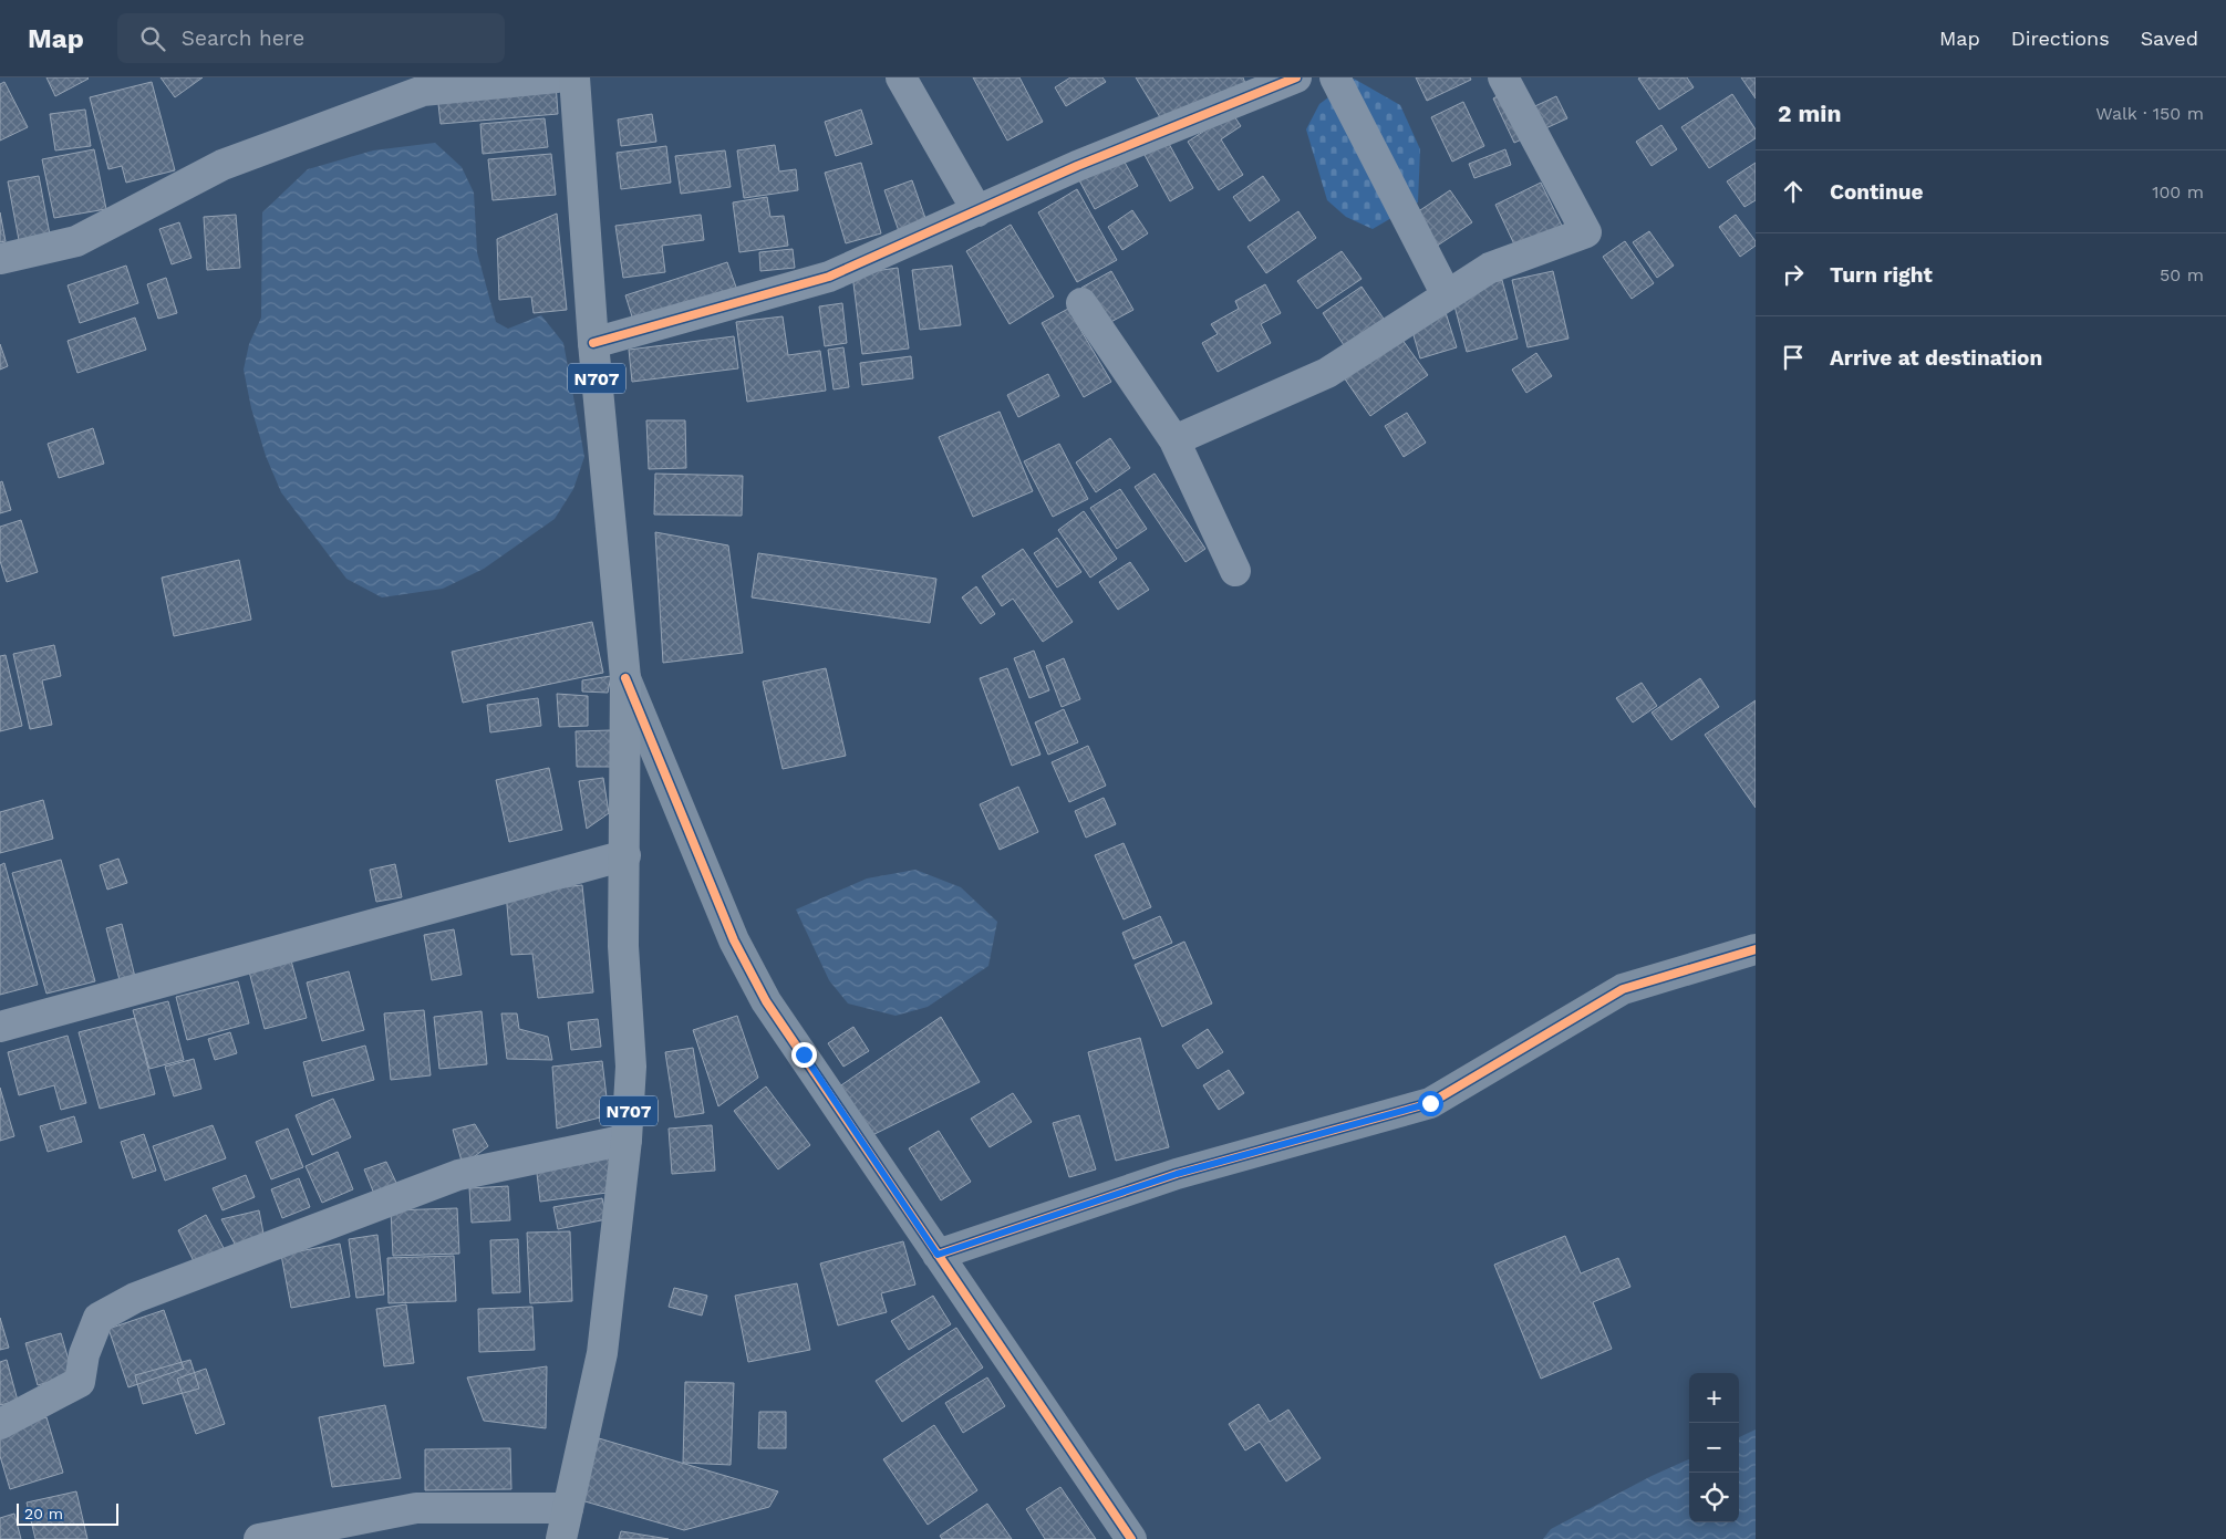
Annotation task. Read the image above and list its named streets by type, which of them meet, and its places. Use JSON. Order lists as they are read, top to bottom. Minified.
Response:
{"streets":{"highway":["N707"]},"scale_bar":"20 m","page":{"header":"Map","search":"Search here","nav":["Map","Directions","Saved"],"heading":["2 min","Walk · 150 m"],"list":[["Continue","100 m"],["Turn right","50 m"],"Arrive at destination"],"map_buttons":["+","−"],"scale":"20 m"}}
